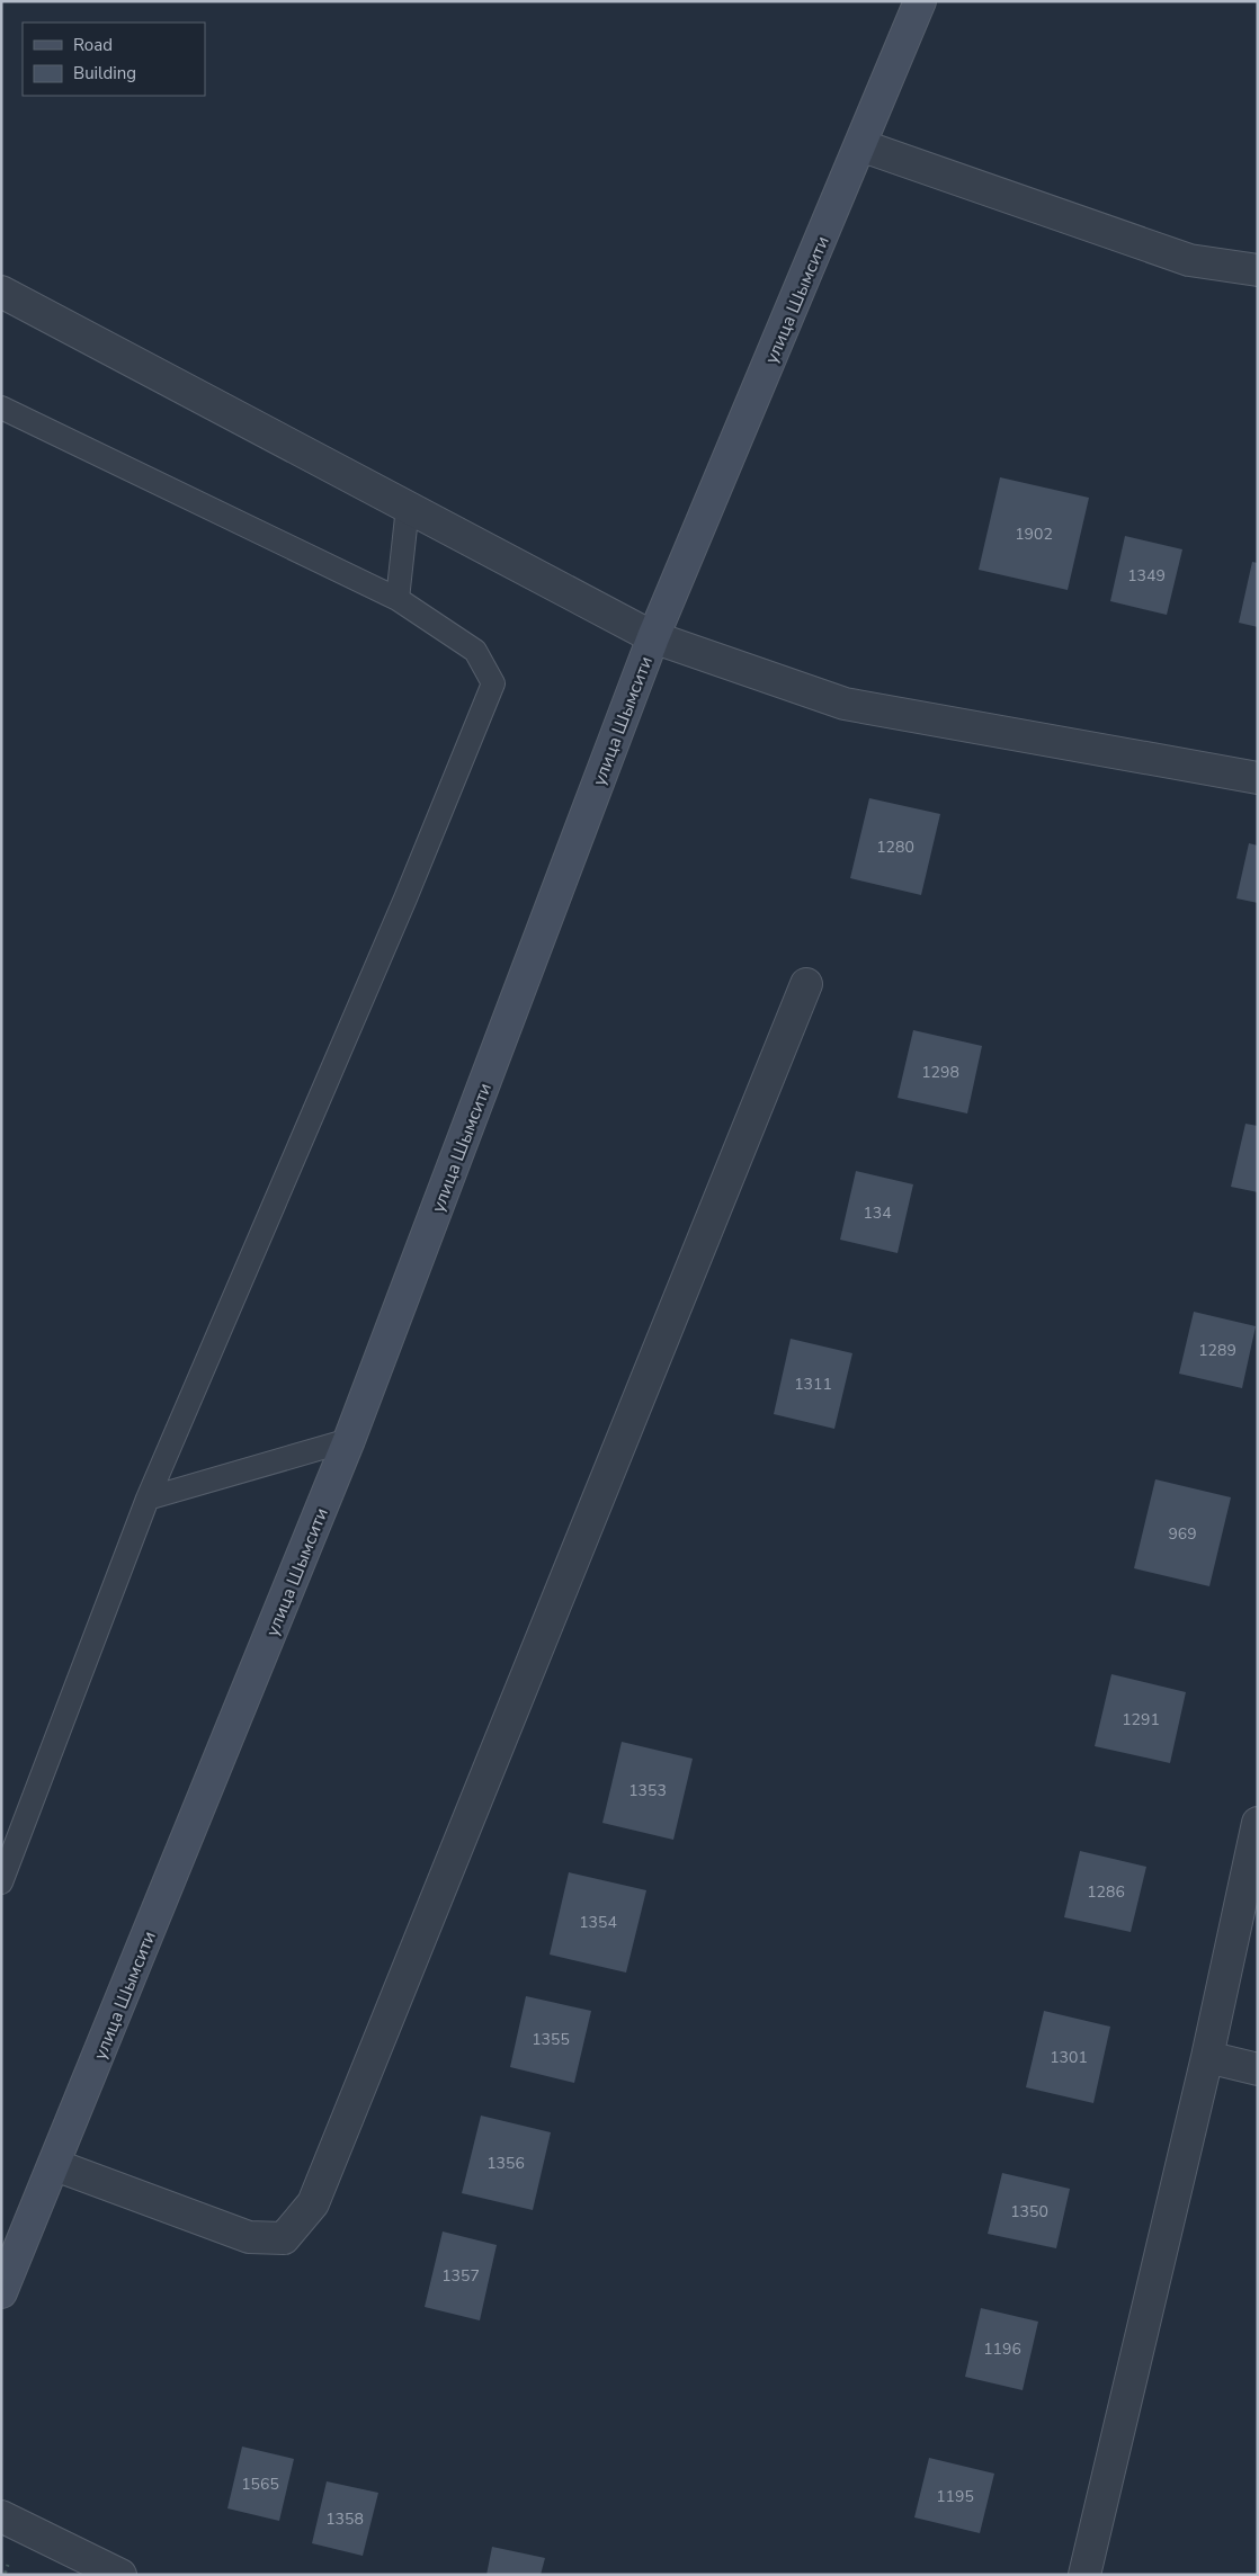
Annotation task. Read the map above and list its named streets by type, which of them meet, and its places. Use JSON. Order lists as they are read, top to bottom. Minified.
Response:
{"streets":{"main road":["улица Шымсити"]},"house_numbers":["1902","1349","1280","1298","134","1289","1311","969","1291","1353","1286","1354","1355","1301","1356","1350","1357","1196","1565","1195","1358"],"legend":["Road","Building"]}
